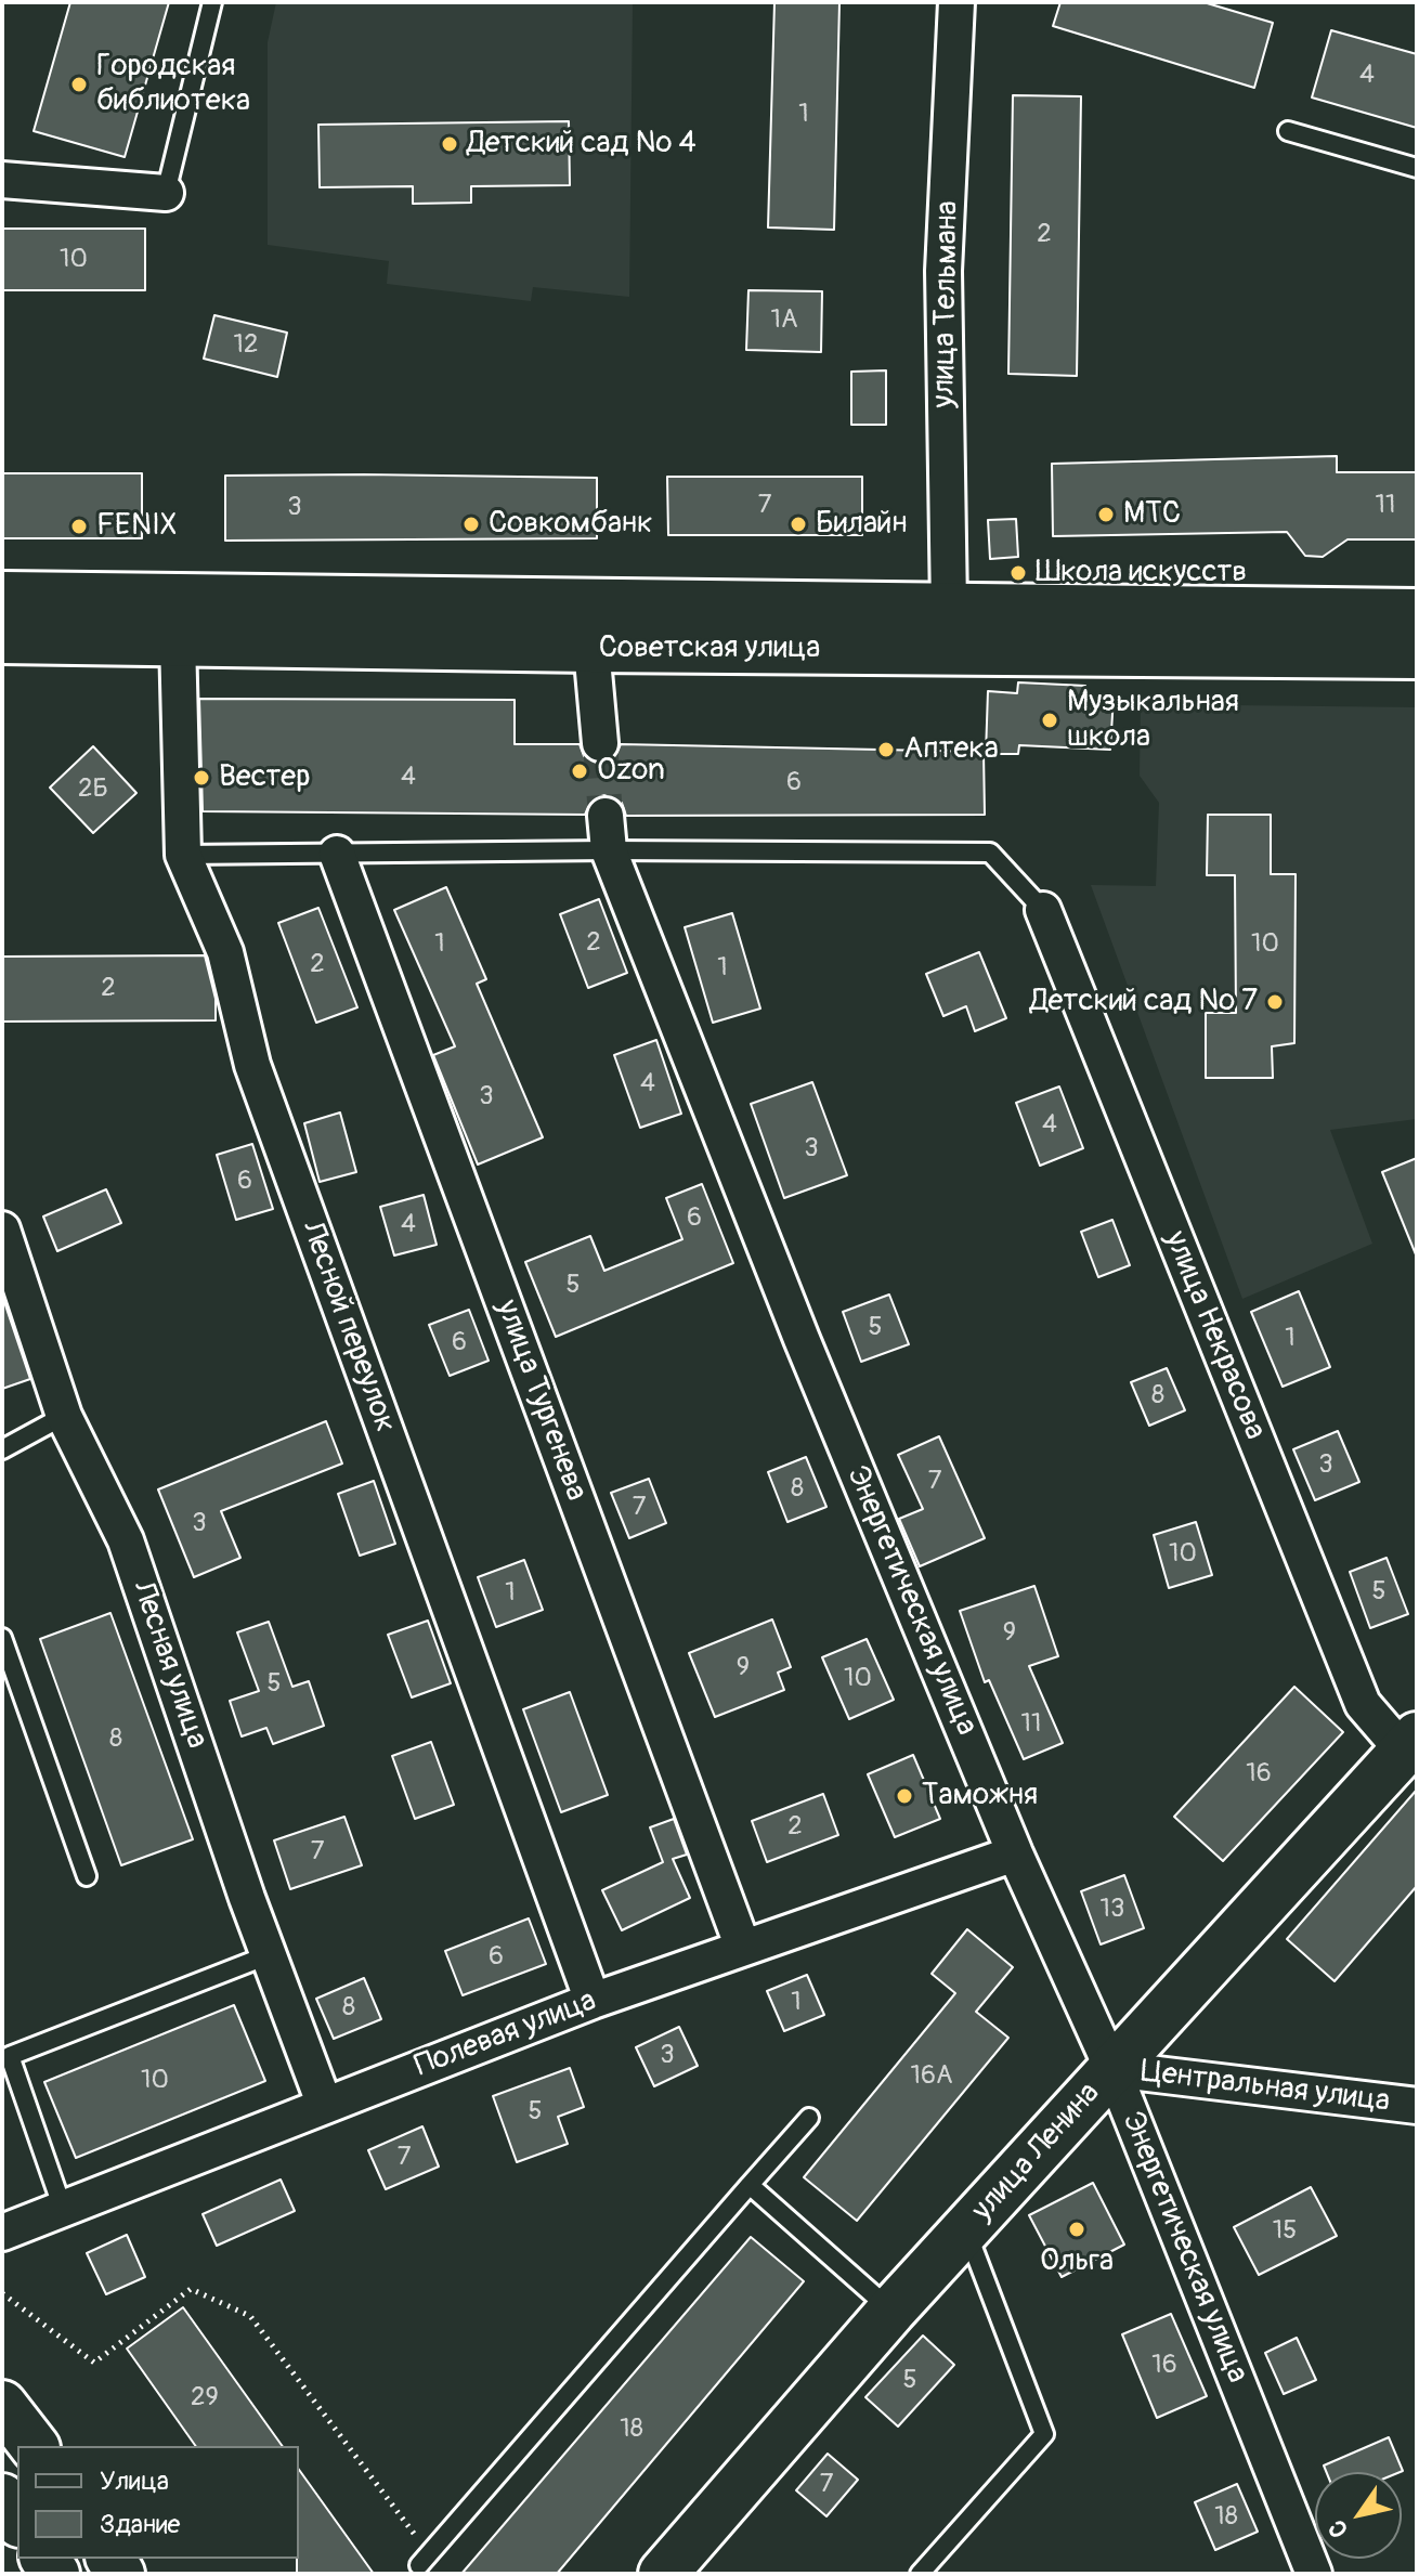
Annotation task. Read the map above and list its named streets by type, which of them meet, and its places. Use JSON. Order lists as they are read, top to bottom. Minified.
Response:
{"streets":{"main road":["Советская улица","улица Ленина"],"street":["улица Тельмана","Лесной переулок","улица Некрасова","улица Тургенева","Энергетическая улица","Лесная улица","Полевая улица","Центральная улица"]},"crossings":[["улица Тельмана","Советская улица"],["Советская улица","Лесной переулок"],["Лесной переулок","Полевая улица"],["улица Некрасова","улица Ленина"],["улица Тургенева","Полевая улица"],["Энергетическая улица","Полевая улица"],["Энергетическая улица","Центральная улица"],["Энергетическая улица","улица Ленина"],["Лесная улица","Полевая улица"],["Центральная улица","улица Ленина"]],"places":["Городская библиотека","Детский сад № 4","МТС","Совкомбанк","Билайн","FENIX","Школа искусств","Музыкальная школа","Аптека","Ozon","Вестер","Детский сад № 7","Таможня","Ольга"],"house_numbers":["4","1","2","10","1А","12","7","11","3","4","6","2Б","2","1","10","2","1","2","4","3","4","3","6","6","4","5","5","1","6","8","3","7","8","7","3","10","5","1","9","9","10","5","11","8","16","2","7","13","6","1","8","3","16А","10","5","7","15","16","5","29","18","7","18"],"legend":["Улица","Здание"],"north":"bottom left"}
